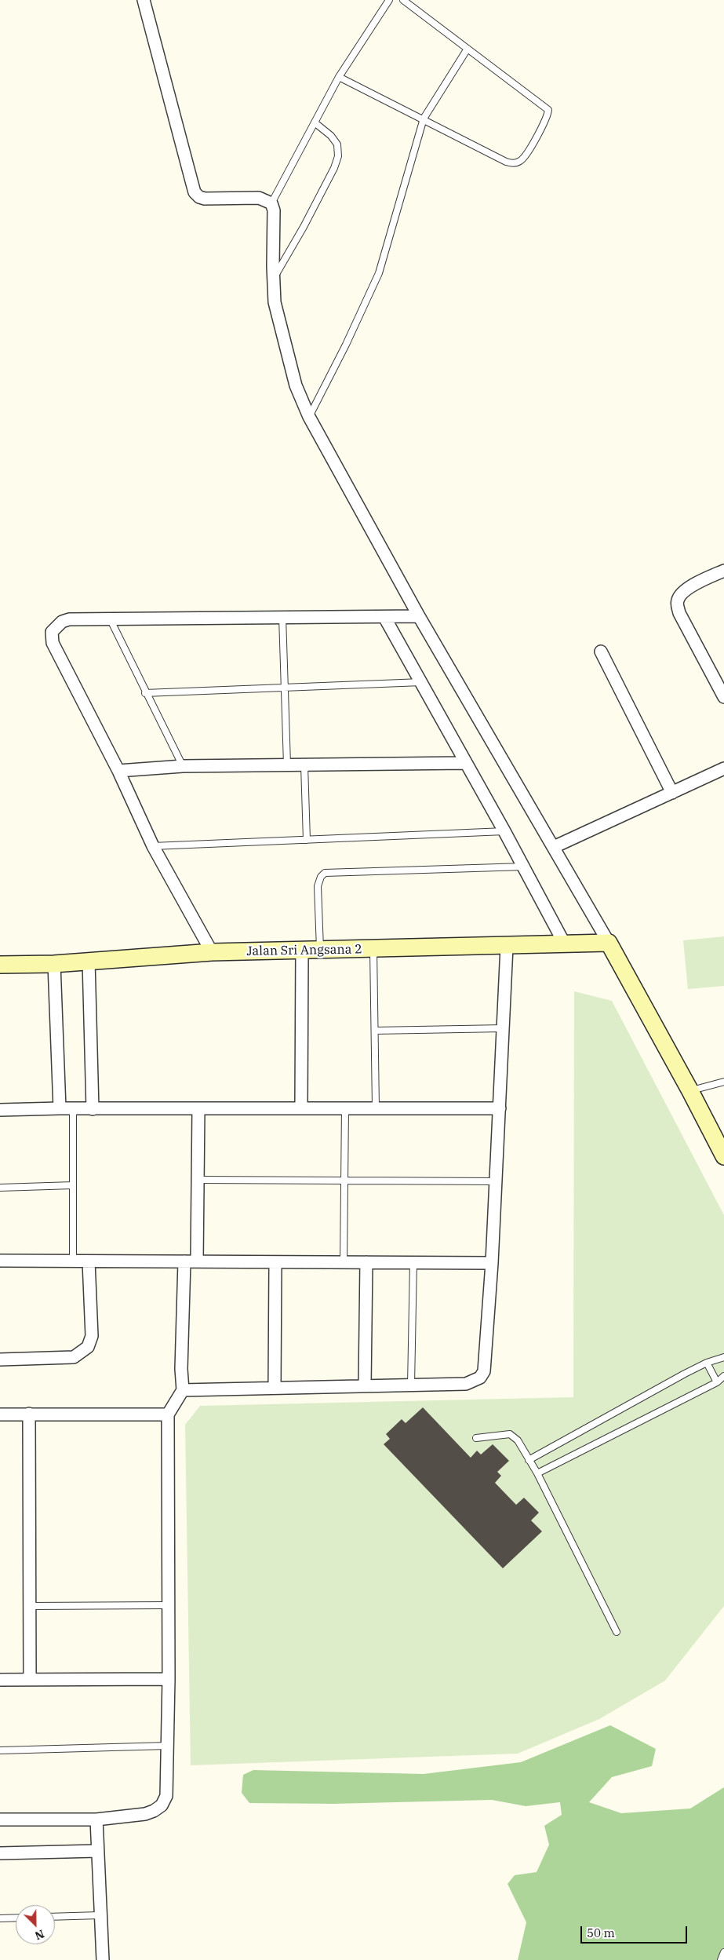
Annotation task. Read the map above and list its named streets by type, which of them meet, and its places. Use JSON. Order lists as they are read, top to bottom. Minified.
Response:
{"streets":{"street":["Jalan Sri Angsana 2"]},"scale_bar":"50 m","north":"bottom right"}
